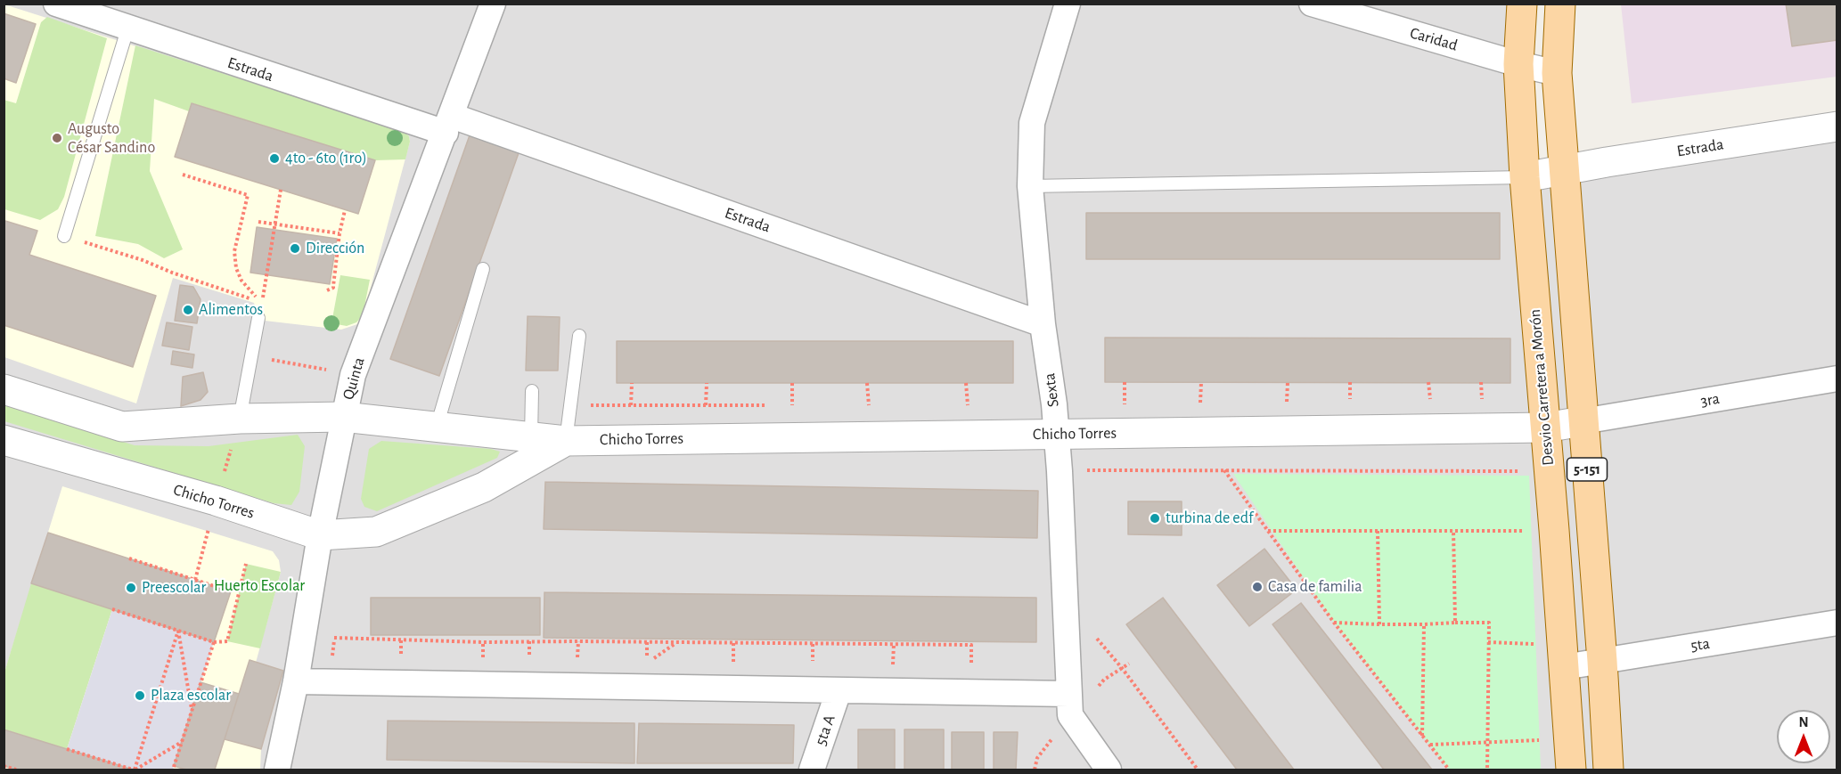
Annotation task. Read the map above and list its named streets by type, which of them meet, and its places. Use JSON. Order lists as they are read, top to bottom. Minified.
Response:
{"streets":{"main road":["Desvio Carretera a Morón","5-151"],"street":["Caridad","Estrada","Quinta","Sexta","3ra","Chicho Torres","5ta","5ta A"]},"crossings":[["Caridad","Desvio Carretera a Morón"],["Caridad","5-151"],["Estrada","Quinta"],["Estrada","Sexta"],["Estrada","5-151"],["Quinta","Chicho Torres"],["Desvio Carretera a Morón","Chicho Torres"],["Desvio Carretera a Morón","5ta"],["Sexta","Chicho Torres"],["3ra","Chicho Torres"],["3ra","5-151"],["Chicho Torres","5-151"],["5-151","5ta"]],"parks":["Huerto Escolar"],"places":["Augusto César Sandino","4to - 6to (1ro)","Dirección","Alimentos","turbina de edf","Casa de familia","Preescolar","Plaza escolar"],"north":"top"}
